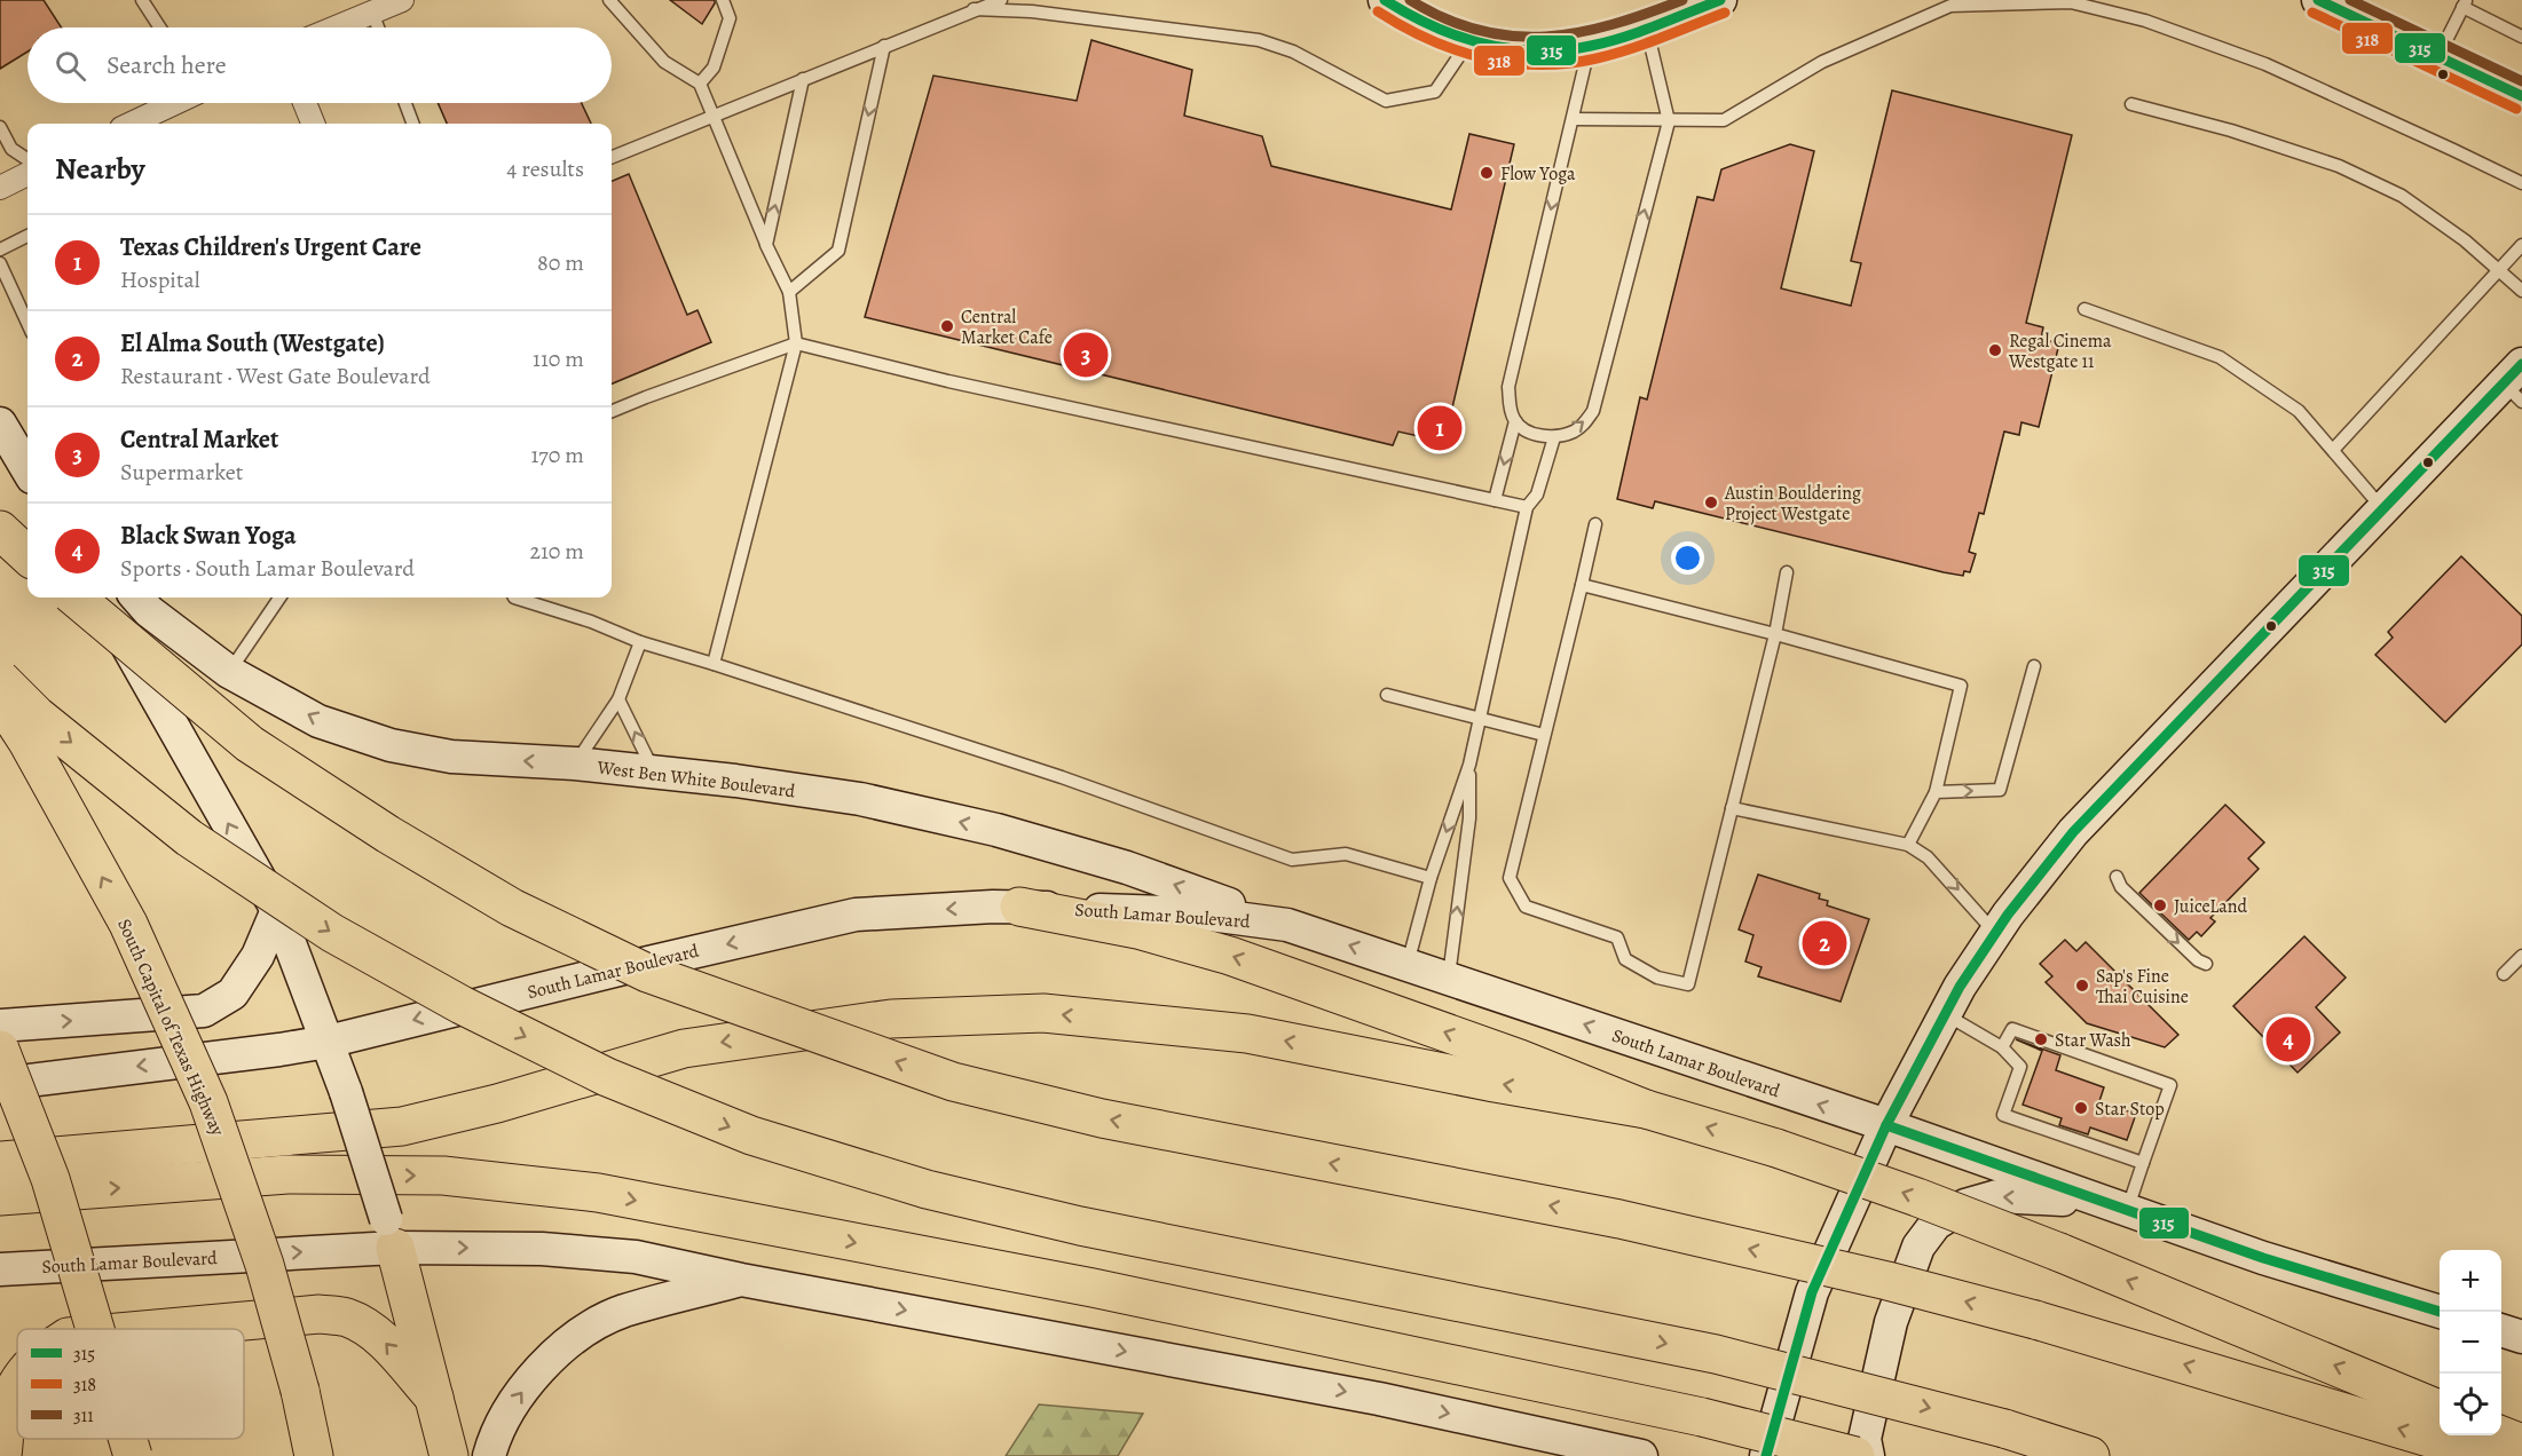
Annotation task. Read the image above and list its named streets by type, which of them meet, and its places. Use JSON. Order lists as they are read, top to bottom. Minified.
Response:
{"streets":{"highway":["South Capital of Texas Highway"],"main road":["West Ben White Boulevard","South Lamar Boulevard"]},"crossings":[["West Ben White Boulevard","South Lamar Boulevard"]],"one_way":["West Ben White Boulevard"],"places":["Flow Yoga","Central Market Cafe","Regal Cinema Westgate 11","Austin Bouldering Project Westgate","JuiceLand","Sap's Fine Thai Cuisine","Star Wash","Star Stop"],"lines":["transit line 315","transit line 311","transit line 318"],"legend":["315","318","311"],"page":{"search":"Search here","heading":["Nearby","4 results"],"list":[{"mark":"1","name":"Texas Children's Urgent Care","note":"Hospital","value":"80 m"},{"mark":"2","name":"El Alma South (Westgate)","note":"Restaurant · West Gate Boulevard","value":"110 m"},{"mark":"3","name":"Central Market","note":"Supermarket","value":"170 m"},{"mark":"4","name":"Black Swan Yoga","note":"Sports · South Lamar Boulevard","value":"210 m"}],"pins":["3","1","2","4"],"map_buttons":["+","−"]}}
